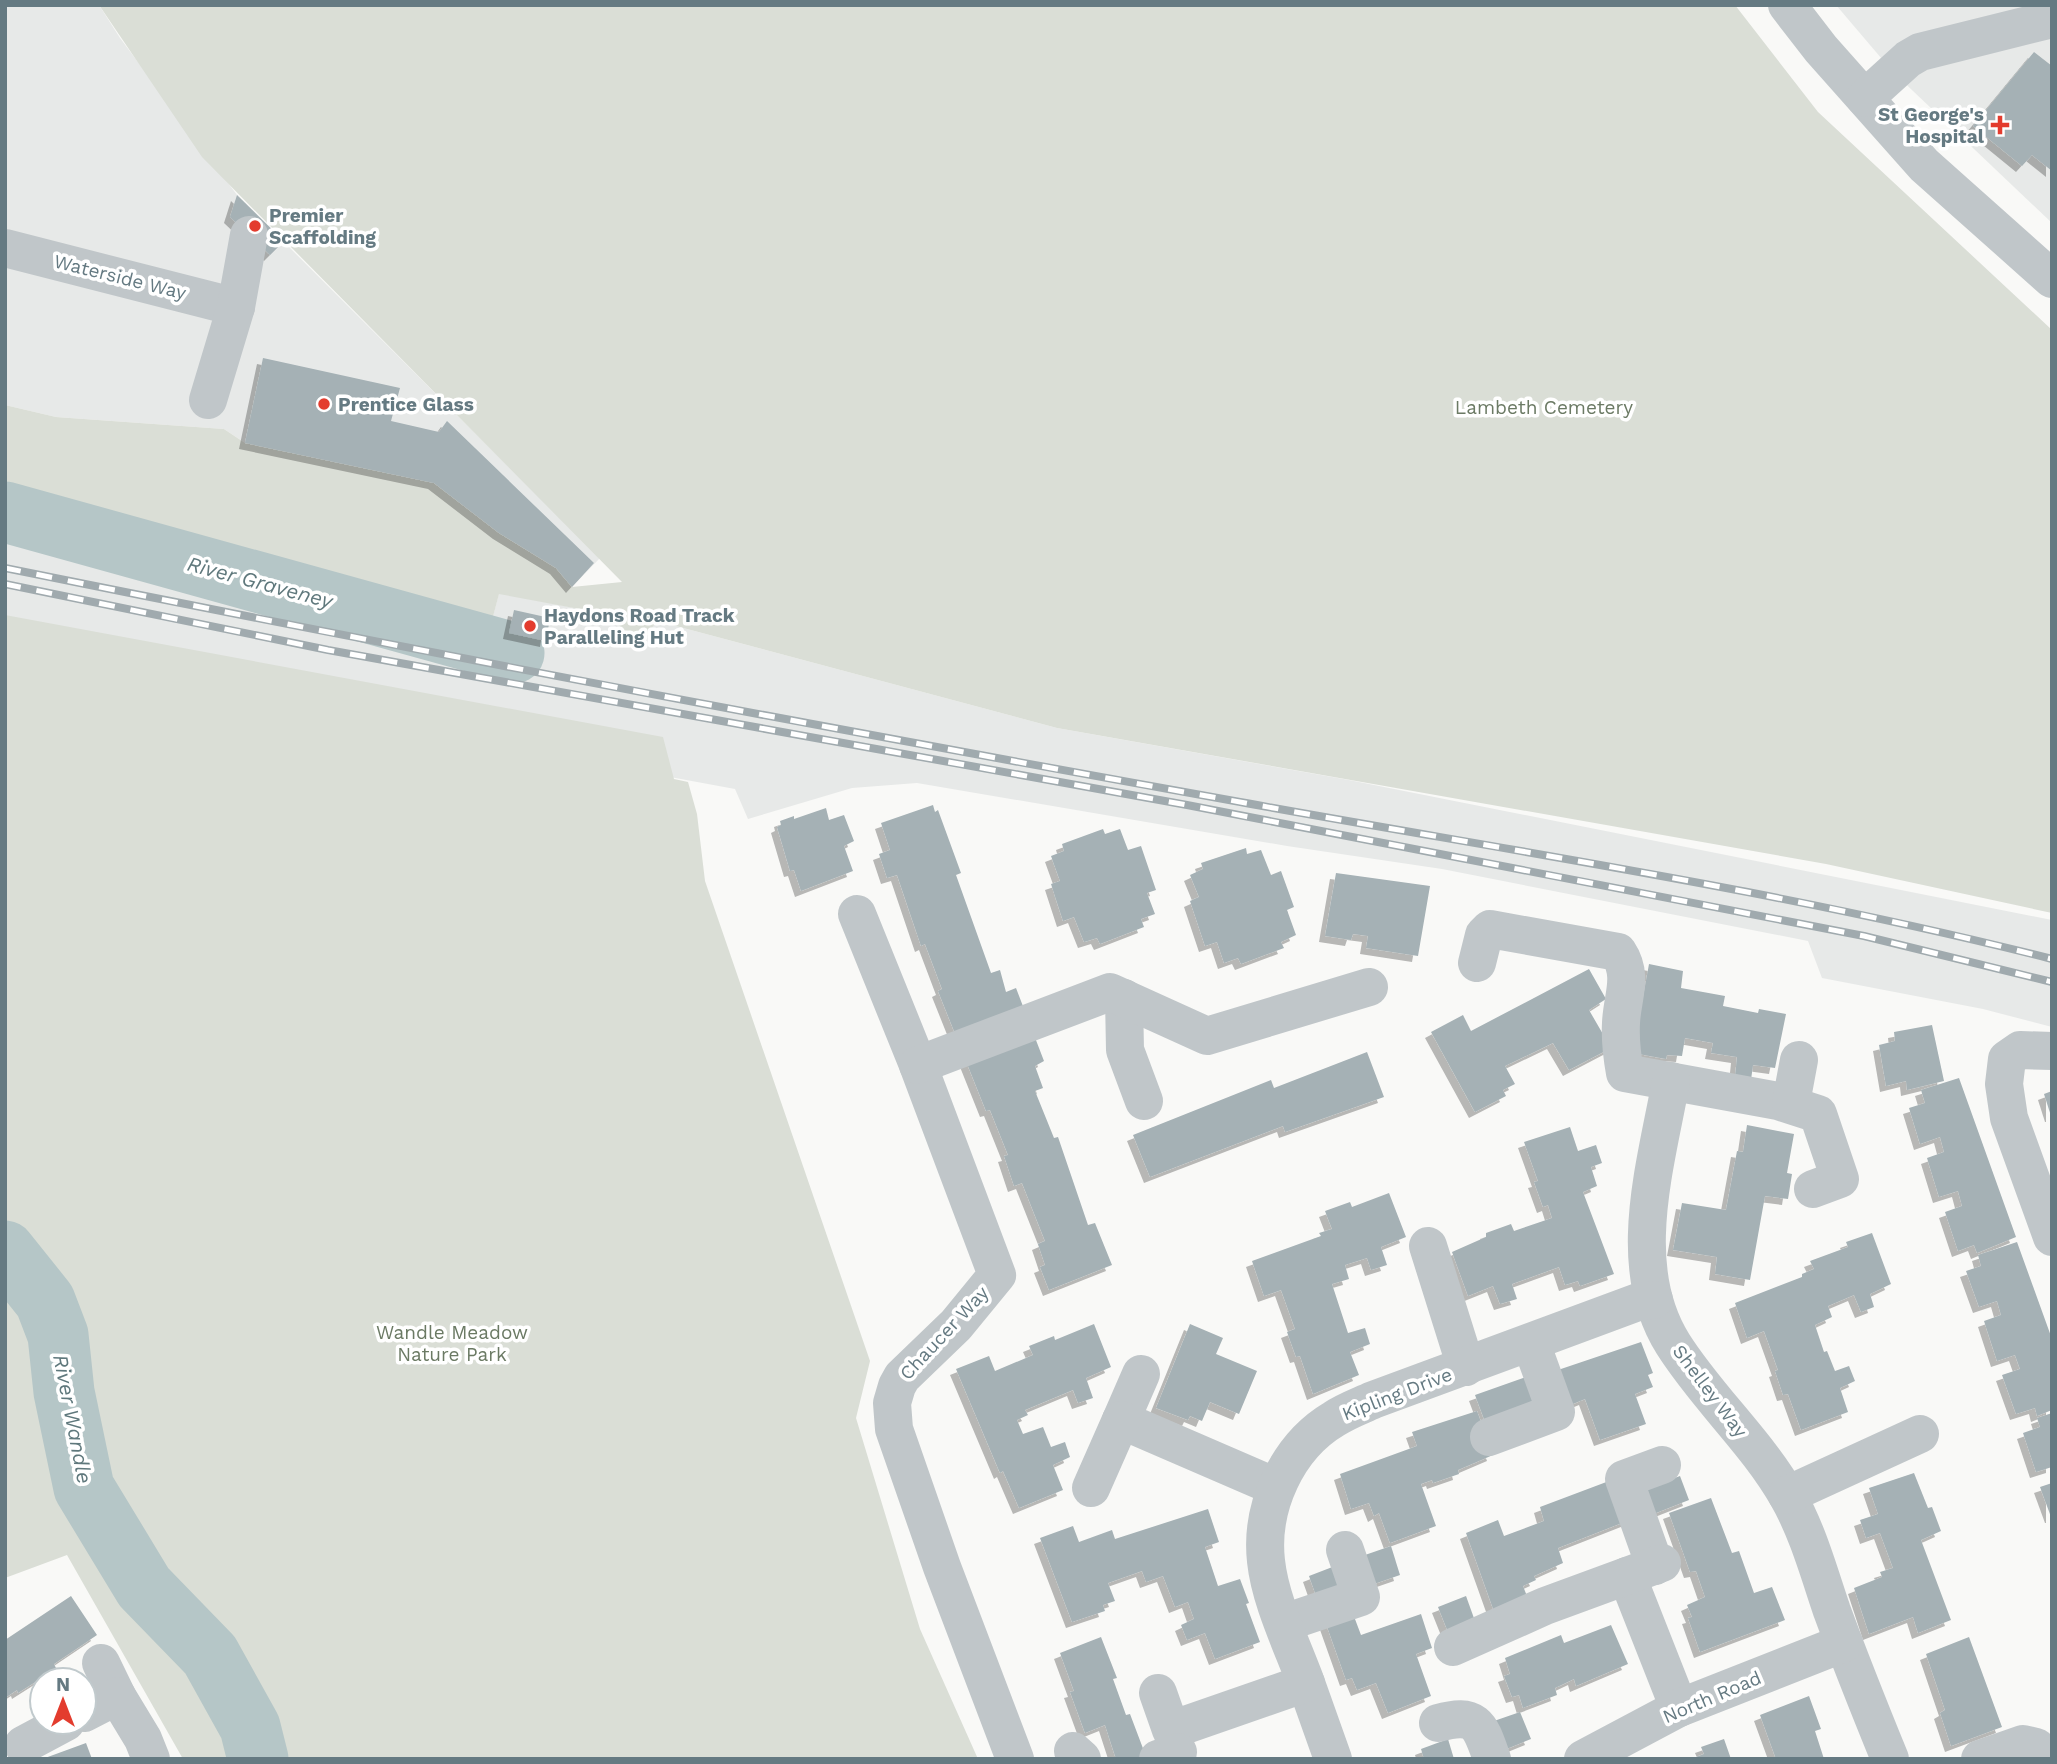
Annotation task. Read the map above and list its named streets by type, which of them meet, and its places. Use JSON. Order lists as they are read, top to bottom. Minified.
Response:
{"streets":{"street":["Waterside Way","Chaucer Way","Shelley Way","Kipling Drive","North Road"]},"crossings":[["Shelley Way","Kipling Drive"],["Shelley Way","North Road"]],"water":["River Graveney","River Wandle"],"parks":["Lambeth Cemetery","Wandle Meadow Nature Park"],"places":{"health":["St George's Hospital"],"other":["Premier Scaffolding","Prentice Glass","Haydons Road Track Paralleling Hut"]},"north":"top"}
